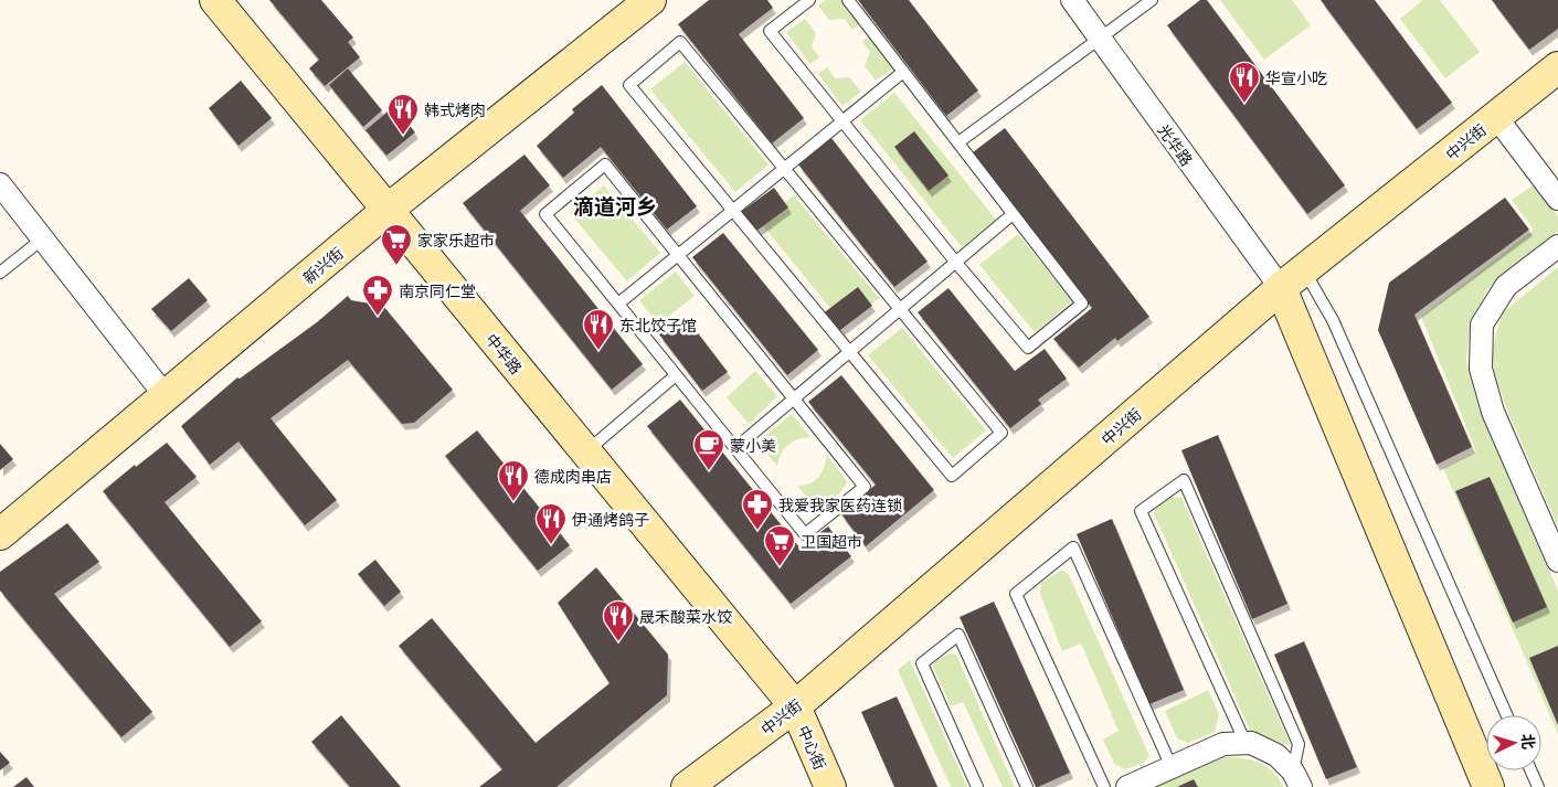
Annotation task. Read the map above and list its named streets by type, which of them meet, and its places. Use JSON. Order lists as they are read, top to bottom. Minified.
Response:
{"streets":{"street":["中兴街","光华路","新兴街","中华路","中心街"]},"crossings":[["中兴街","光华路"],["中兴街","中华路"],["中兴街","中心街"],["新兴街","中华路"],["中华路","中心街"]],"districts":["滴道河乡"],"places":{"restaurant":["华宣小吃","韩式烤肉","东北饺子馆","德成肉串店","伊通烤鸽子","晟禾酸菜水饺"],"supermarket":["家家乐超市","卫国超市"],"pharmacy":["南京同仁堂","我爱我家医药连锁"],"cafe":["蒙小美"]},"north":"right"}
